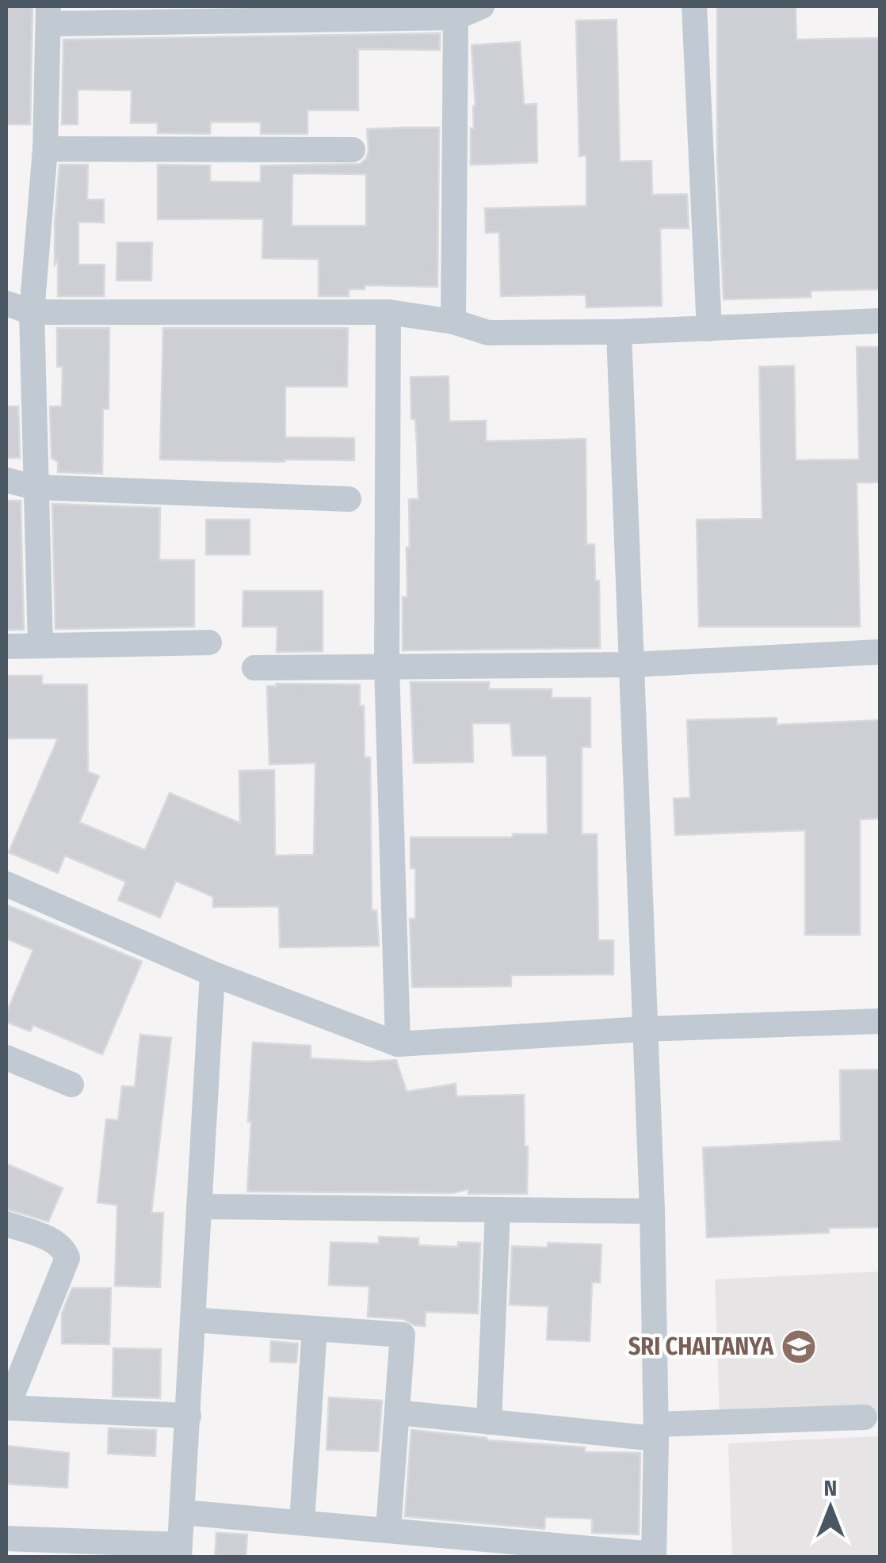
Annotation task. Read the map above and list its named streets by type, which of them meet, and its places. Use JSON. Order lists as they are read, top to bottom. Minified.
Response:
{"places":{"school or university":["SRI CHAITANYA"]},"north":"top"}
